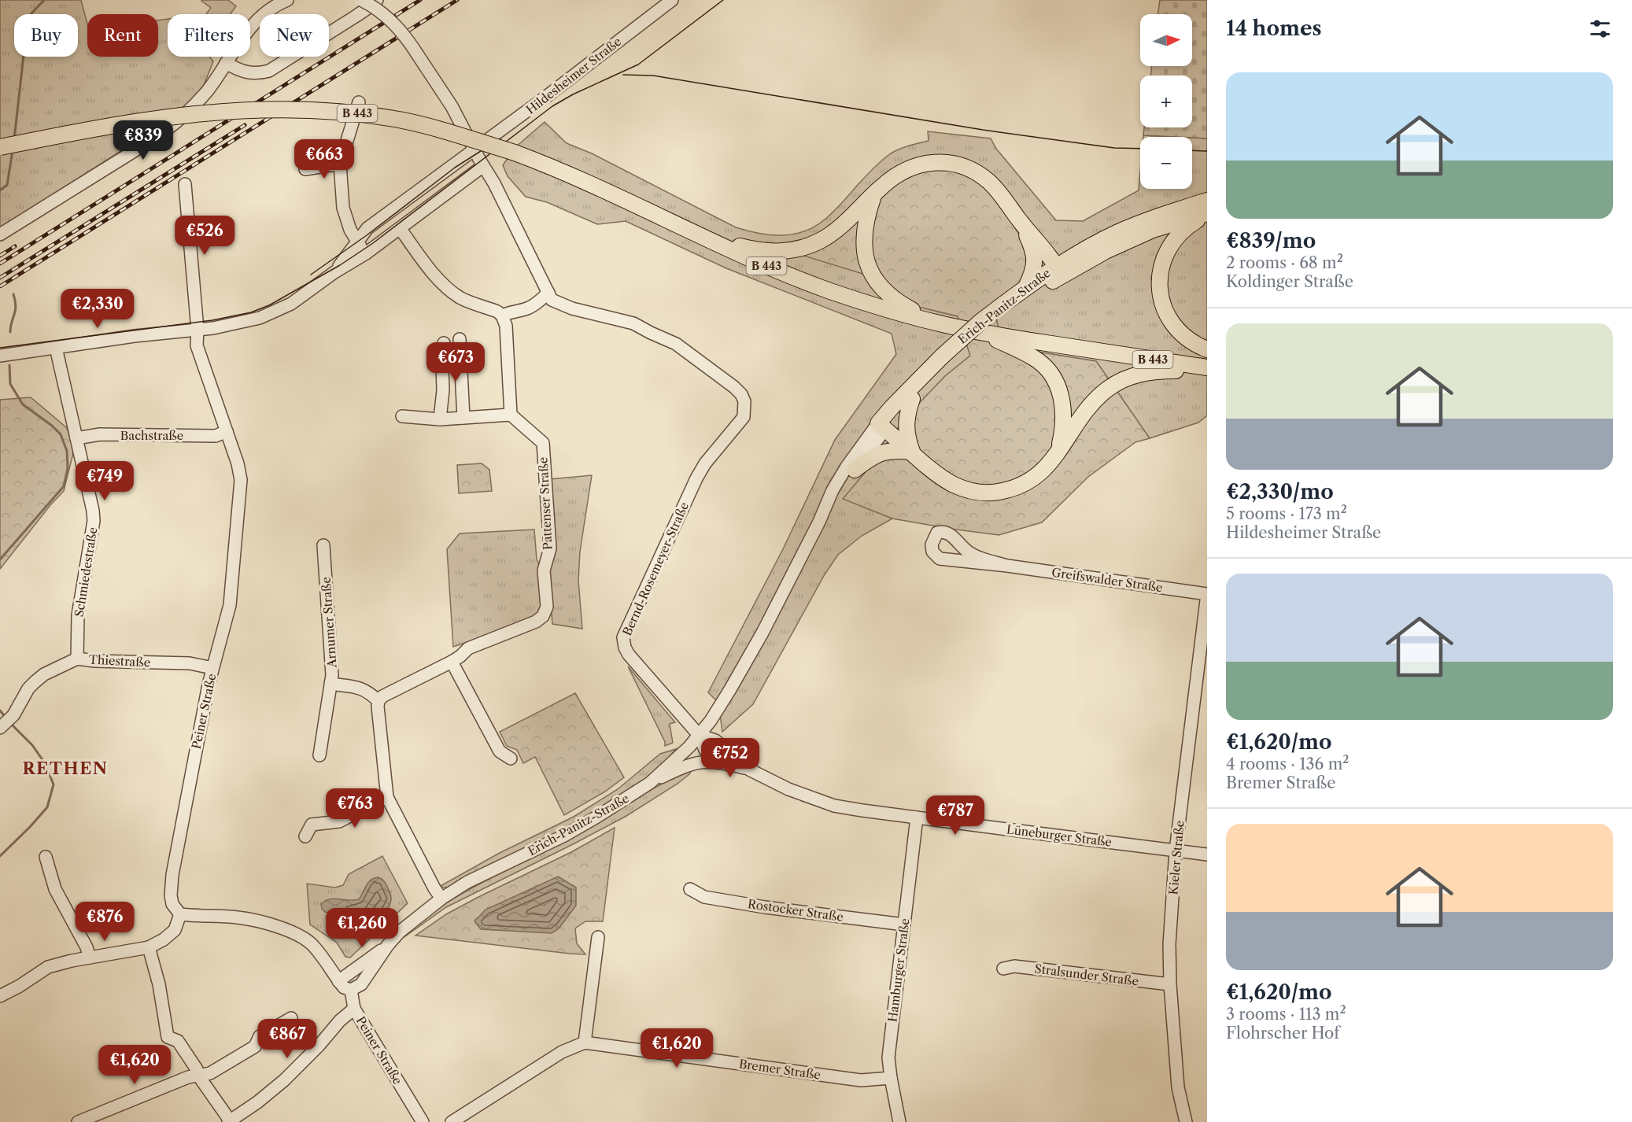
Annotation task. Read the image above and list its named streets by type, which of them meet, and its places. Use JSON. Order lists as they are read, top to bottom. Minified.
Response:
{"streets":{"main road":["B 443","Erich-Panitz-Straße"],"street":["Hildesheimer Straße","Bachstraße","Pattenser Straße","Bernd-Rosemeyer-Straße","Schmiedestraße","Greifswalder Straße","Arnumer Straße","Thiestraße","Peiner Straße","Lüneburger Straße","Kieler Straße","Rostocker Straße","Hamburger Straße","Stralsunder Straße","Bremer Straße"]},"crossings":[["Hildesheimer Straße","Schmiedestraße"],["Hildesheimer Straße","Peiner Straße"],["Erich-Panitz-Straße","Bernd-Rosemeyer-Straße"],["Erich-Panitz-Straße","Peiner Straße"],["Erich-Panitz-Straße","Lüneburger Straße"],["Bachstraße","Schmiedestraße"],["Bachstraße","Peiner Straße"],["Bernd-Rosemeyer-Straße","Lüneburger Straße"],["Schmiedestraße","Thiestraße"],["Greifswalder Straße","Kieler Straße"],["Thiestraße","Peiner Straße"],["Lüneburger Straße","Kieler Straße"],["Lüneburger Straße","Hamburger Straße"],["Kieler Straße","Stralsunder Straße"],["Rostocker Straße","Hamburger Straße"],["Hamburger Straße","Bremer Straße"]],"districts":["RETHEN"],"north":"right","page":{"heading":"14 homes","map_buttons":["+","−"],"chip":["Buy","Rent","Filters","New"],"list":[{"name":"€839/mo","note":"2 rooms · 68 m² · Koldinger Straße"},{"name":"€2,330/mo","note":"5 rooms · 173 m² · Hildesheimer Straße"},{"name":"€1,620/mo","note":"4 rooms · 136 m² · Bremer Straße"},{"name":"€1,620/mo","note":"3 rooms · 113 m² · Flohrscher Hof"}],"price":["€839","€663","€526","€2,330","€673","€749","€752","€763","€787","€876","€1,260","€867","€1,620","€1,620"]}}
